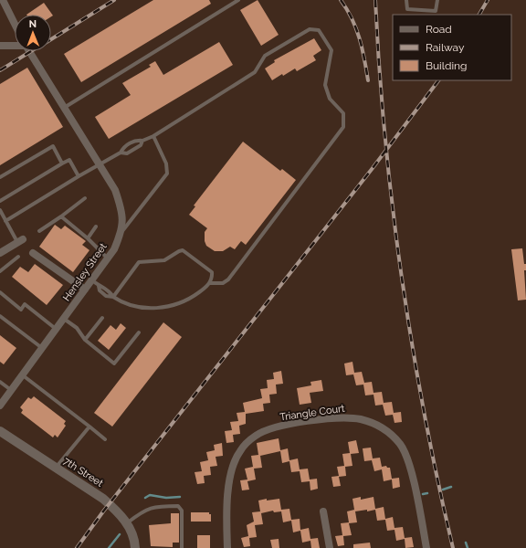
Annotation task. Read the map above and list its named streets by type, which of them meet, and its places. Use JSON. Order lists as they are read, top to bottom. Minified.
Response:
{"streets":{"street":["Hensley Street","Triangle Court","7th Street"]},"legend":["Road","Railway","Building"],"north":"top"}
